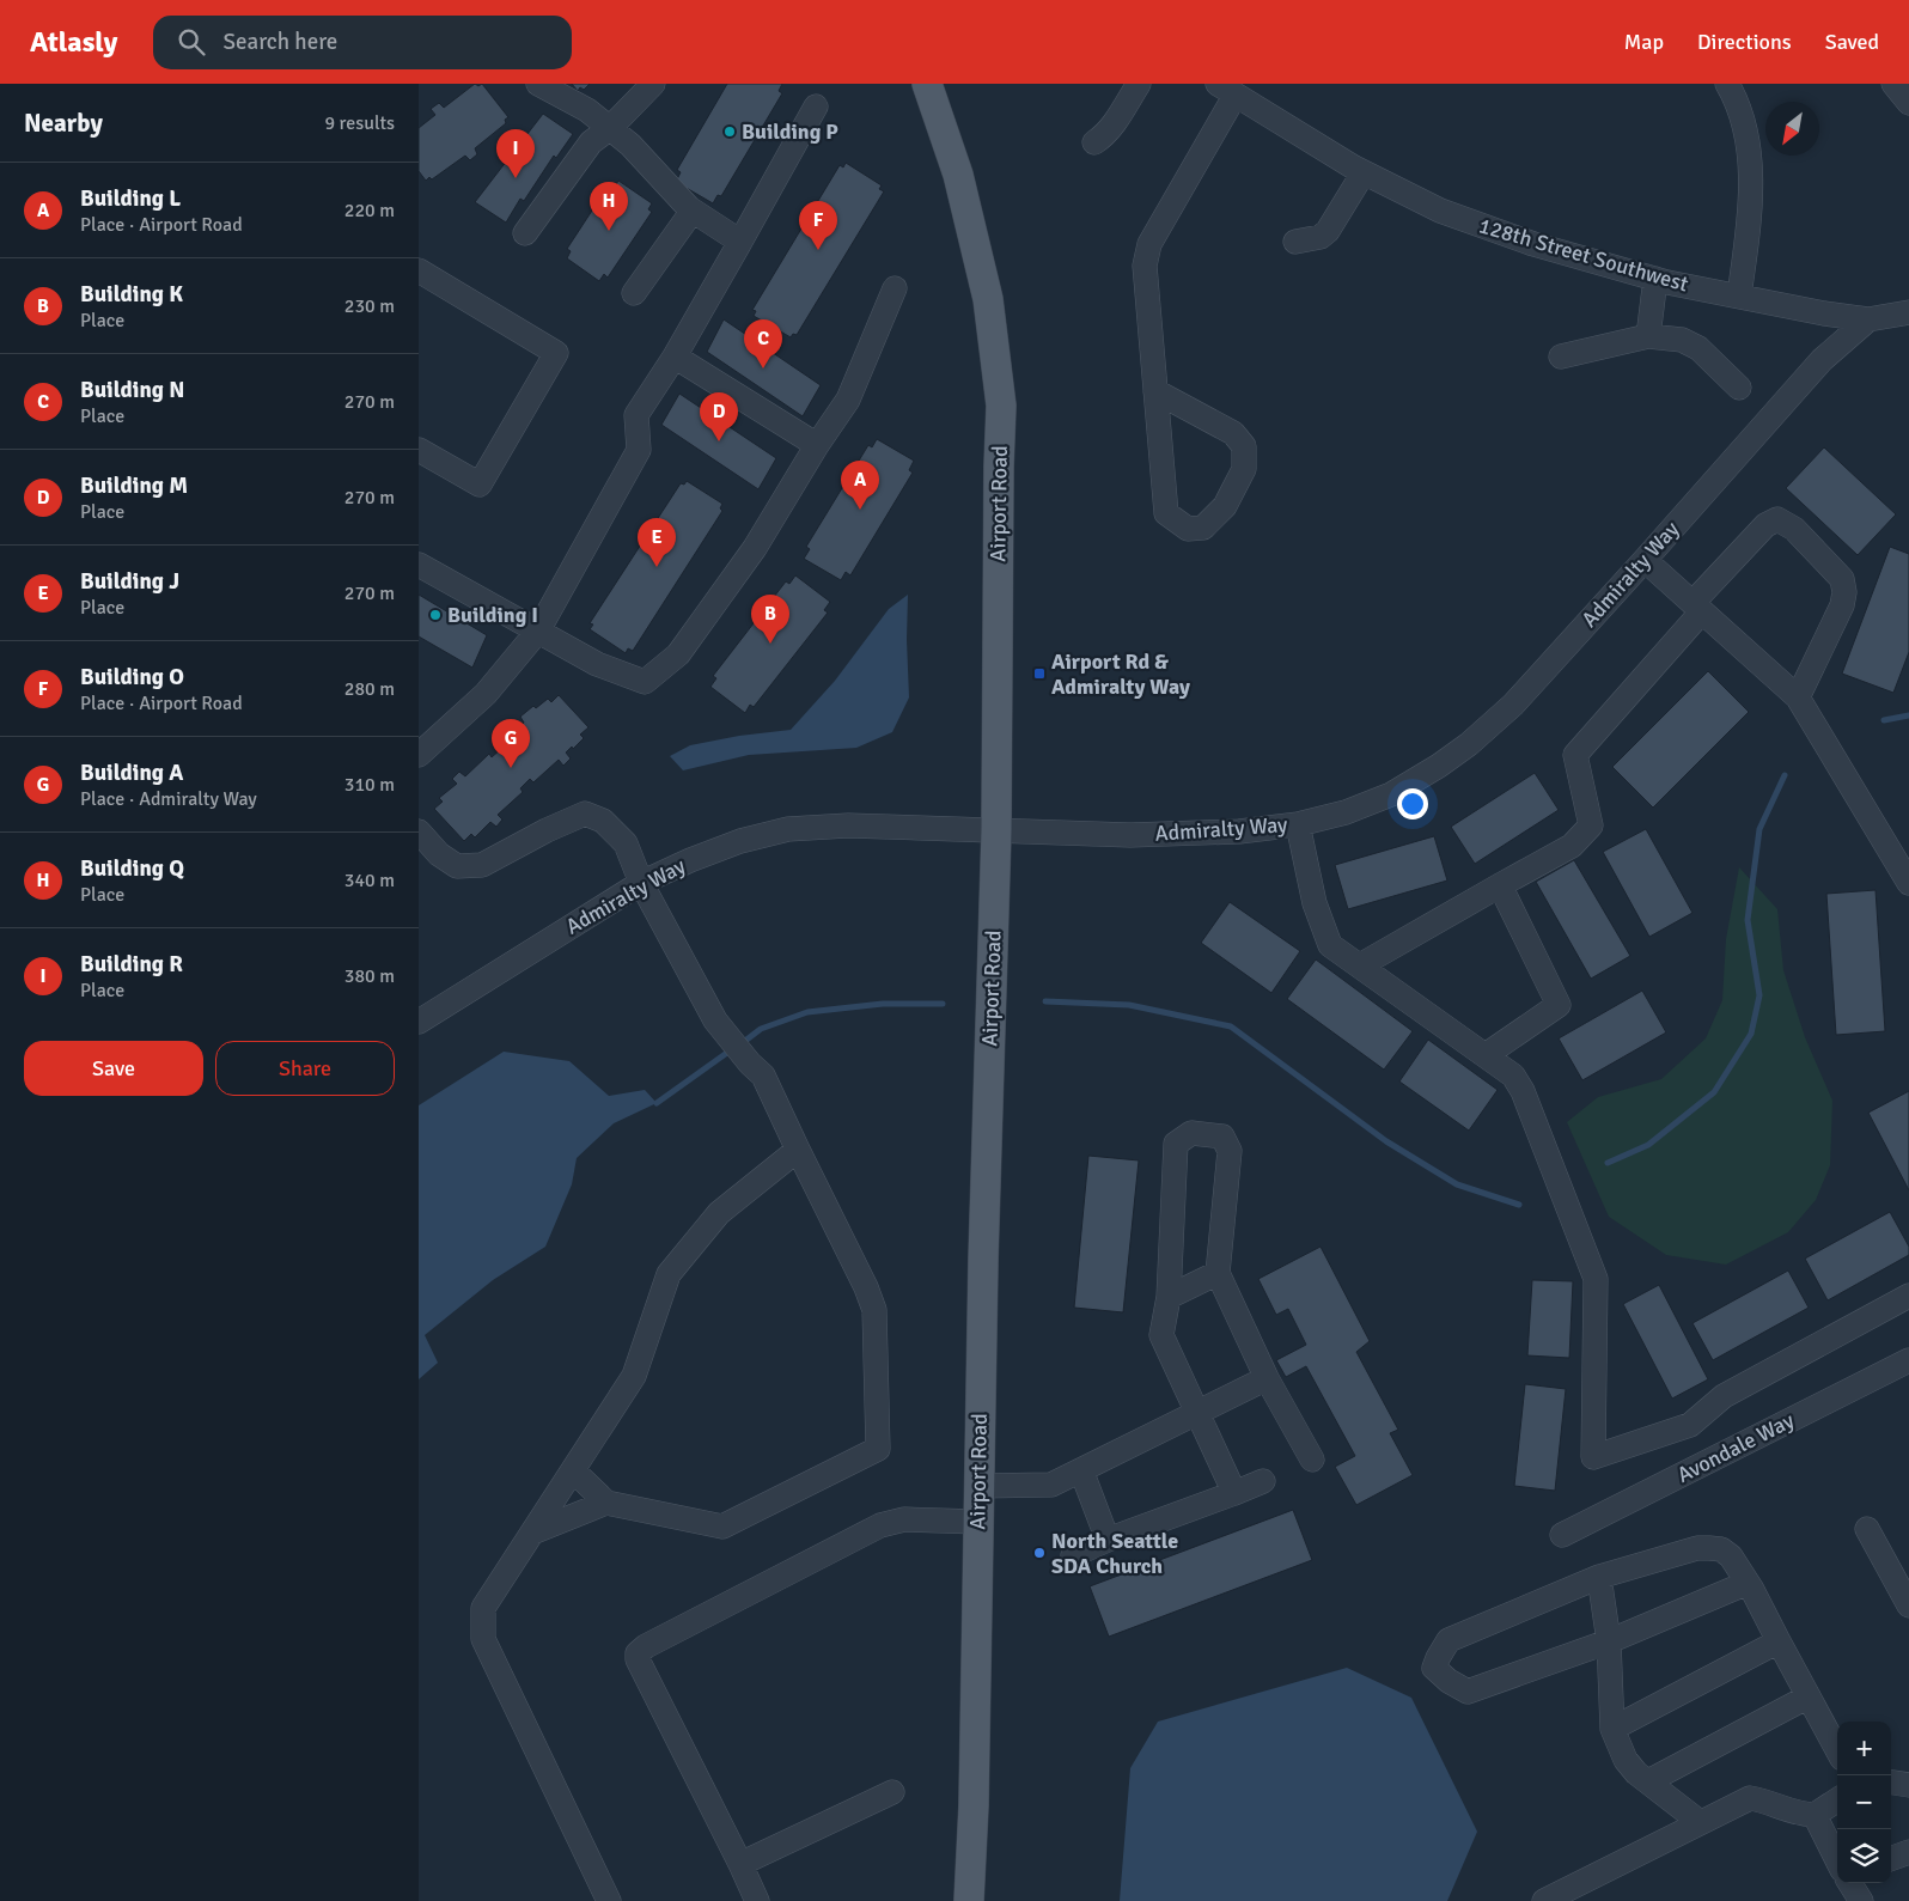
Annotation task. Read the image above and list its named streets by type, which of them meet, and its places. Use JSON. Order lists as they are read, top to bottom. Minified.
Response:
{"streets":{"main road":["Airport Road"],"street":["128th Street Southwest","Admiralty Way","Avondale Way"]},"crossings":[["128th Street Southwest","Admiralty Way"],["Airport Road","Admiralty Way"]],"places":{"other":["Building P","Building I","North Seattle SDA Church"],"transit":["Airport Rd & Admiralty Way"]},"north":"bottom left","page":{"header":"Atlasly","search":"Search here","nav":["Map","Directions","Saved"],"heading":["Nearby","9 results"],"pins":["I","H","F","C","D","A","E","B","G"],"list":[{"mark":"A","name":"Building L","note":"Place · Airport Road","value":"220 m"},{"mark":"B","name":"Building K","note":"Place","value":"230 m"},{"mark":"C","name":"Building N","note":"Place","value":"270 m"},{"mark":"D","name":"Building M","note":"Place","value":"270 m"},{"mark":"E","name":"Building J","note":"Place","value":"270 m"},{"mark":"F","name":"Building O","note":"Place · Airport Road","value":"280 m"},{"mark":"G","name":"Building A","note":"Place · Admiralty Way","value":"310 m"},{"mark":"H","name":"Building Q","note":"Place","value":"340 m"},{"mark":"I","name":"Building R","note":"Place","value":"380 m"}],"buttons":["Save","Share"],"map_buttons":["+","−"]}}
